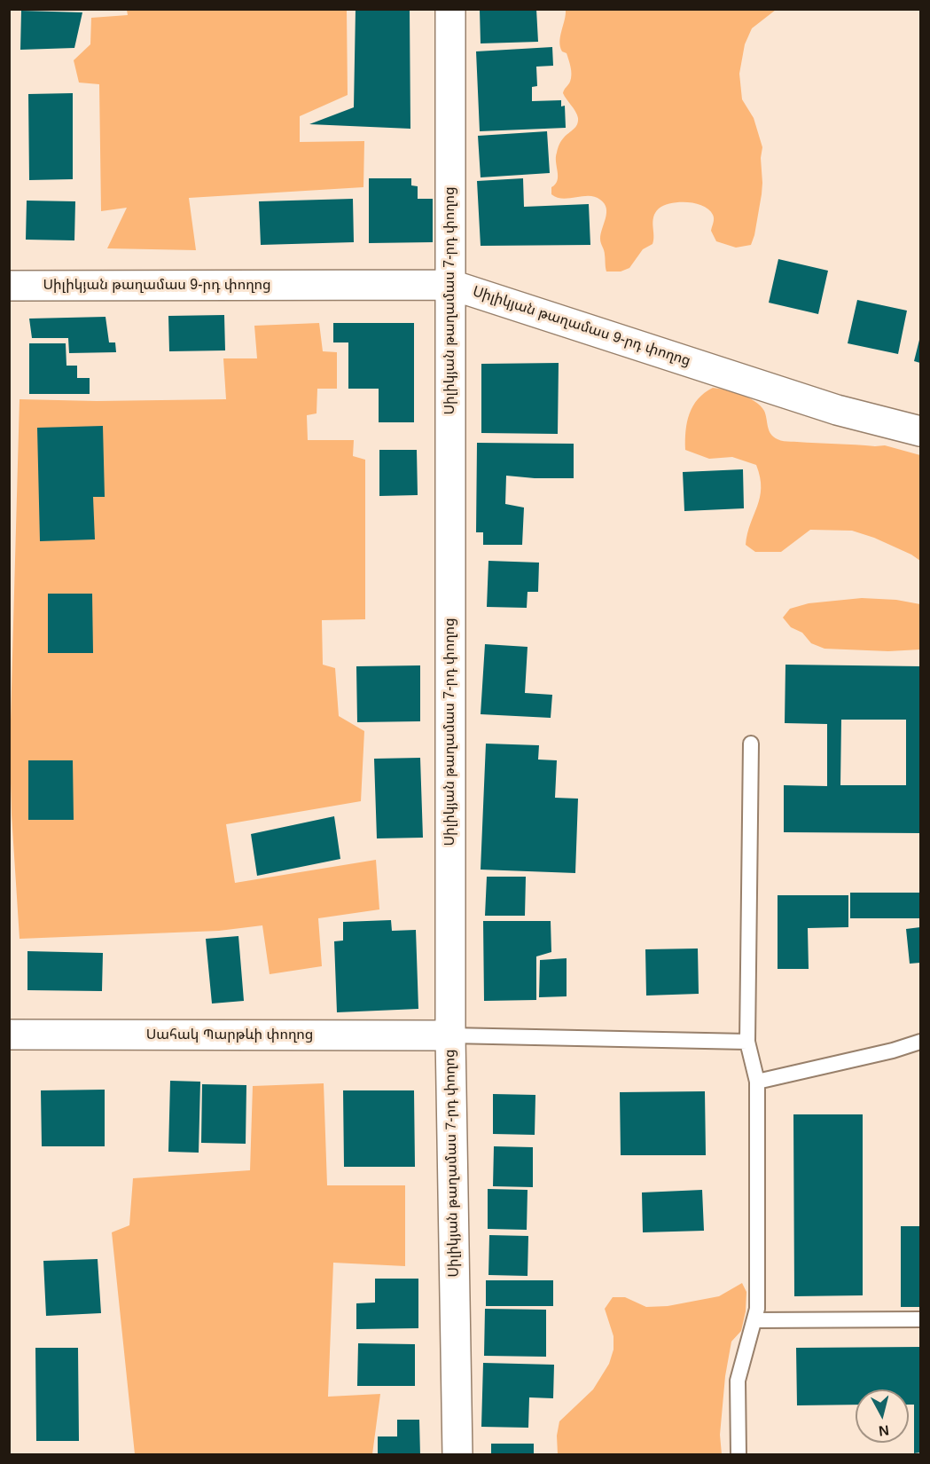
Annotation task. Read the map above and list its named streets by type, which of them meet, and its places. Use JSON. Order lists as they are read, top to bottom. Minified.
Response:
{"streets":{"street":["Սիլիկյան թաղամաս 9-րդ փողոց","Սիլիկյան թաղամաս 7-րդ փողոց","Սահակ Պարթևի փողոց"]},"crossings":[["Սիլիկյան թաղամաս 9-րդ փողոց","Սիլիկյան թաղամաս 7-րդ փողոց"],["Սիլիկյան թաղամաս 7-րդ փողոց","Սահակ Պարթևի փողոց"]],"north":"bottom"}
